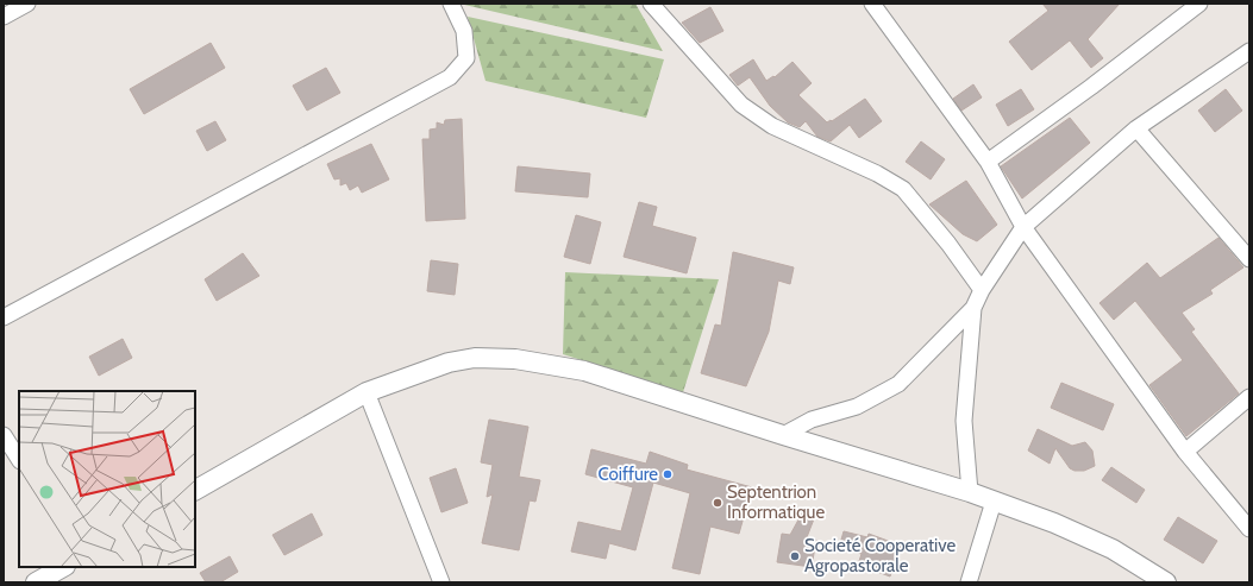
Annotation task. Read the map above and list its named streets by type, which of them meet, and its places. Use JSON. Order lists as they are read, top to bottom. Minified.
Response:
{"places":["Coiffure","Septentrion Informatique","Societé Cooperative Agropastorale"]}
